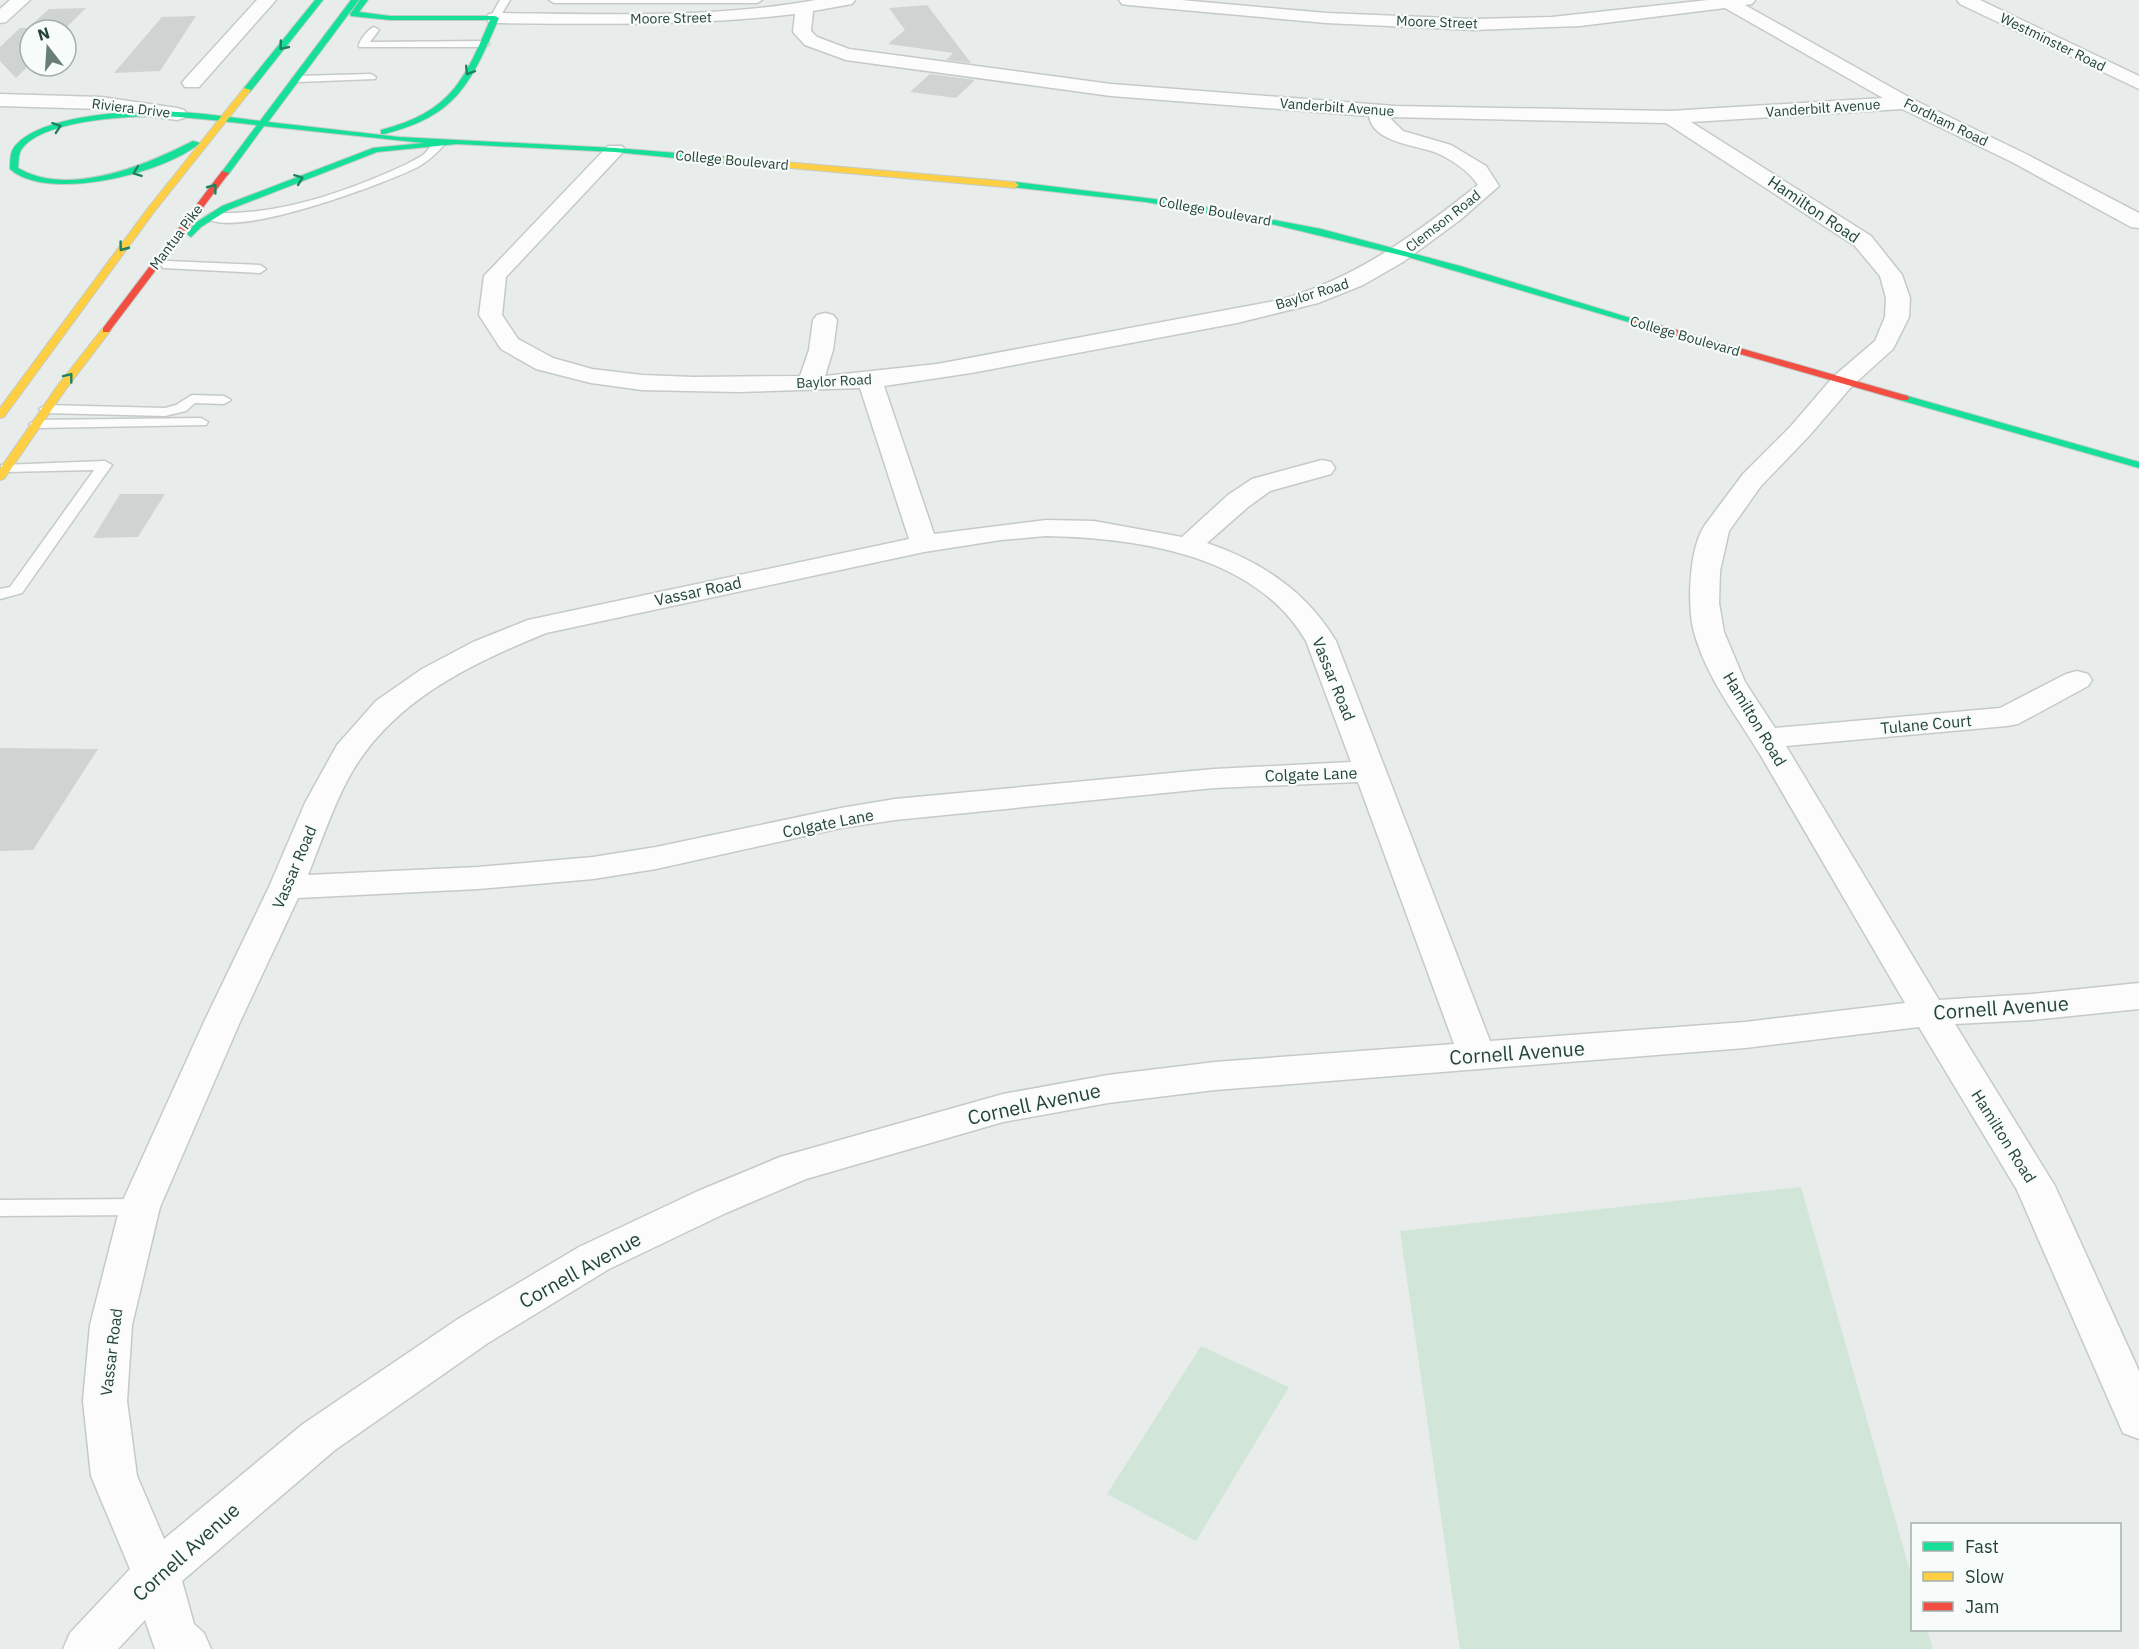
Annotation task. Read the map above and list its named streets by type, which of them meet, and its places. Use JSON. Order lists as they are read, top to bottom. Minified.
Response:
{"streets":{"main road":["Riviera Drive","College Boulevard","Mantua Pike"],"street":["Moore Street","Westminster Road","Vanderbilt Avenue","Fordham Road","Hamilton Road","Clemson Road","Baylor Road","Vassar Road","Tulane Court","Colgate Lane","Cornell Avenue"]},"crossings":[["Moore Street","Vanderbilt Avenue"],["Moore Street","Fordham Road"],["Vanderbilt Avenue","Fordham Road"],["Vanderbilt Avenue","Hamilton Road"],["Vanderbilt Avenue","Clemson Road"],["Riviera Drive","College Boulevard"],["Riviera Drive","Mantua Pike"],["College Boulevard","Hamilton Road"],["College Boulevard","Clemson Road"],["College Boulevard","Mantua Pike"],["College Boulevard","Baylor Road"],["Hamilton Road","Tulane Court"],["Hamilton Road","Cornell Avenue"],["Clemson Road","Baylor Road"],["Vassar Road","Colgate Lane"],["Vassar Road","Cornell Avenue"]],"legend":["Fast","Slow","Jam"],"north":"top"}
